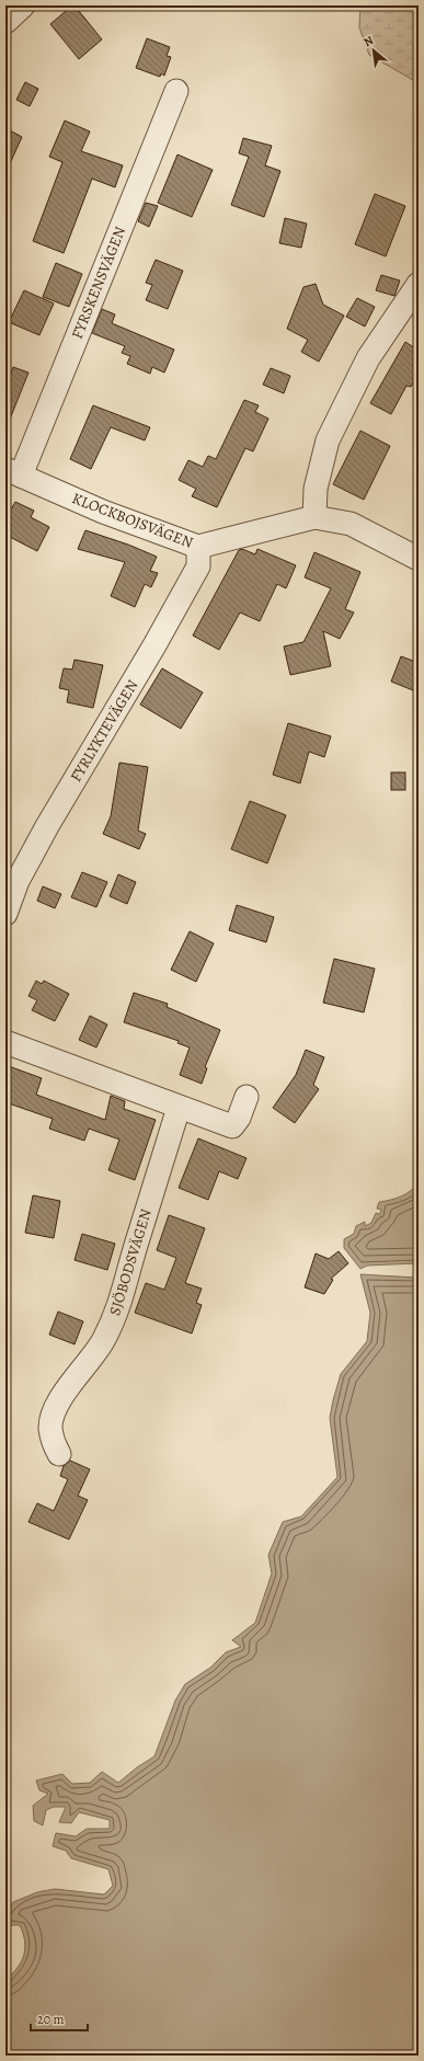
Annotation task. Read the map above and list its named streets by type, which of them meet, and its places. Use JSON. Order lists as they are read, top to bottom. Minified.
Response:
{"streets":{"street":["FYRSKENSVÄGEN","KLOCKBOJSVÄGEN","FYRLYKTEVÄGEN","SJÖBODSVÄGEN"]},"crossings":[["FYRSKENSVÄGEN","KLOCKBOJSVÄGEN"],["KLOCKBOJSVÄGEN","FYRLYKTEVÄGEN"]],"scale_bar":"20 m","north":"top left"}
